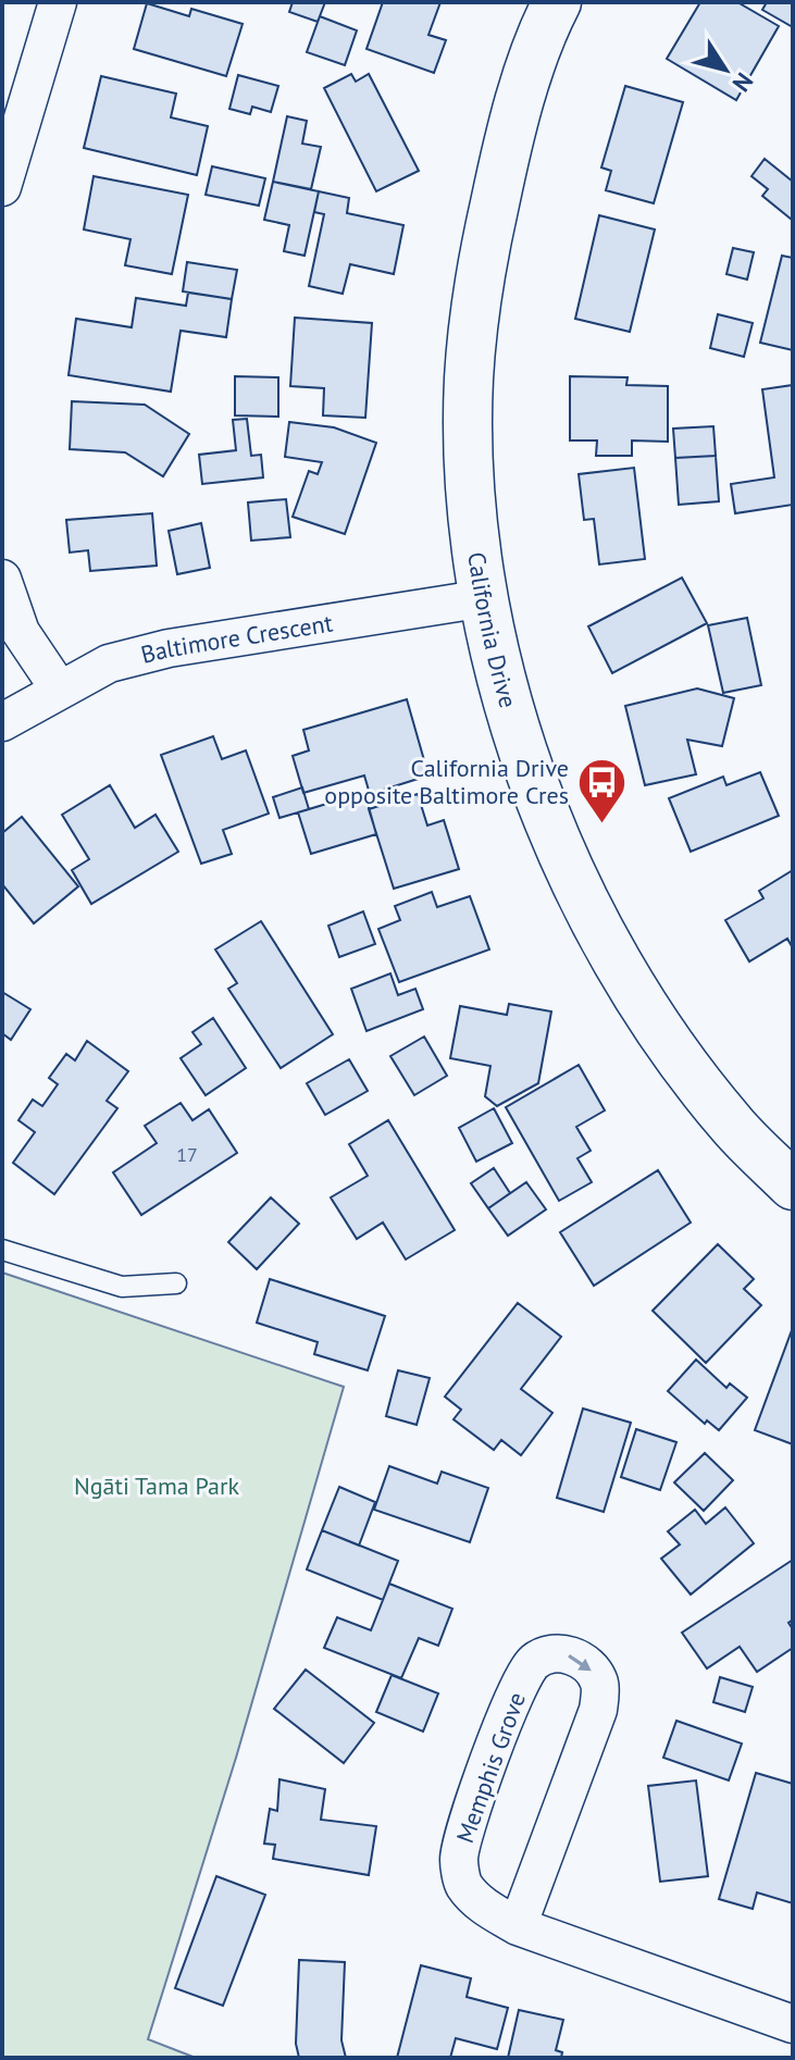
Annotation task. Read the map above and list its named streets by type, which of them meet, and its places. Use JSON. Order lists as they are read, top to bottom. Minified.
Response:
{"streets":{"street":["California Drive","Baltimore Crescent","Memphis Grove"]},"crossings":[["California Drive","Baltimore Crescent"]],"parks":["Ngāti Tama Park"],"places":{"bus stop":["California Drive opposite Baltimore Cres"]},"house_numbers":["17"],"north":"bottom right"}
